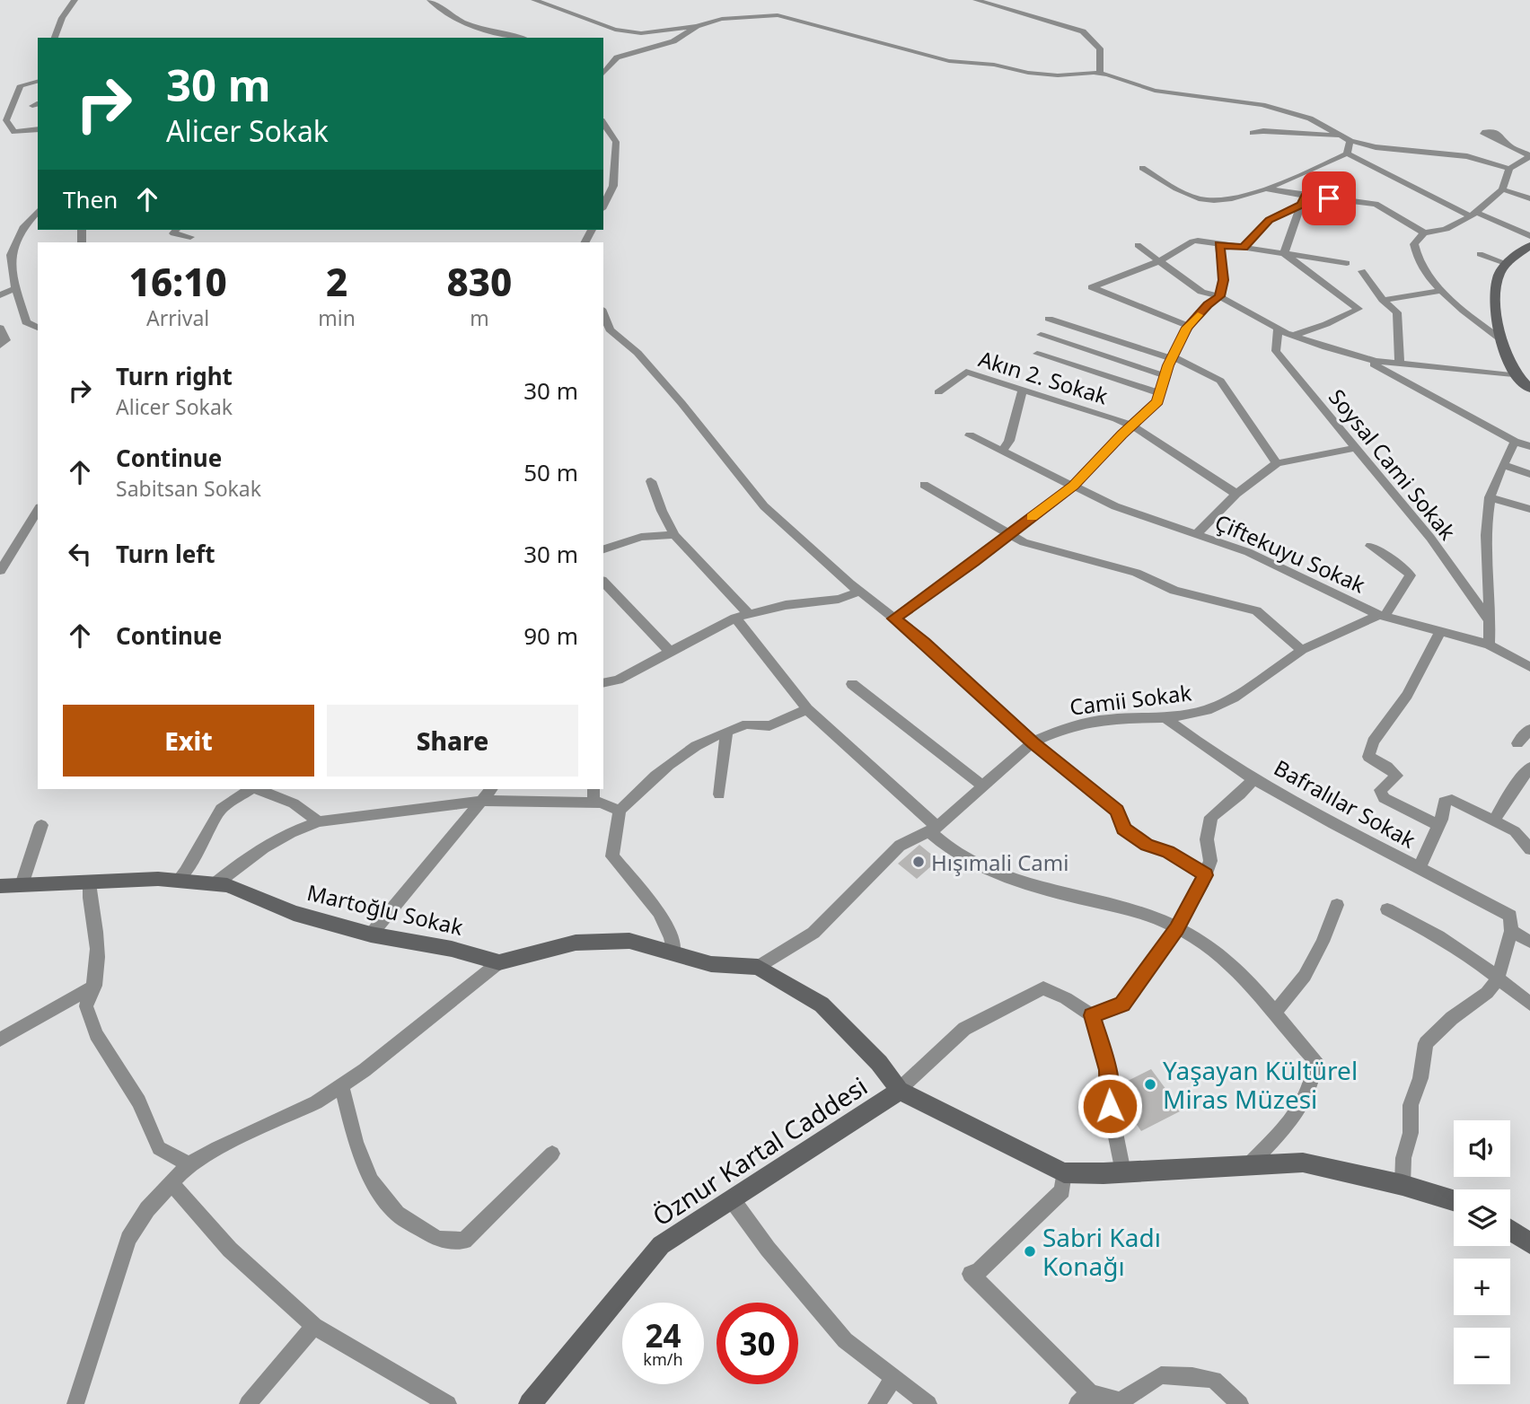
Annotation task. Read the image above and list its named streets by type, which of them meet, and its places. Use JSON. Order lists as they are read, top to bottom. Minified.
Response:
{"streets":{"street":["Akın 2. Sokak","Soysal Cami Sokak","Çiftekuyu Sokak","Camii Sokak","Bafralılar Sokak","Martoğlu Sokak","Öznur Kartal Caddesi"]},"crossings":[["Çiftekuyu Sokak","Camii Sokak"],["Camii Sokak","Bafralılar Sokak"]],"places":["Hışımali Cami","Yaşayan Kültürel Miras Müzesi","Sabri Kadı Konağı"],"page":{"turn":["30 m","Alicer Sokak"],"then":"Then","eta":["16:10","Arrival","2","min","830","m"],"list":[{"name":"Turn right","note":"Alicer Sokak","value":"30 m"},{"name":"Continue","note":"Sabitsan Sokak","value":"50 m"},{"name":"Turn left","value":"30 m"},{"name":"Continue","value":"90 m"}],"buttons":["Exit","Share"],"map_buttons":["+","−"],"speed":"24 km/h","limit":"30"}}
